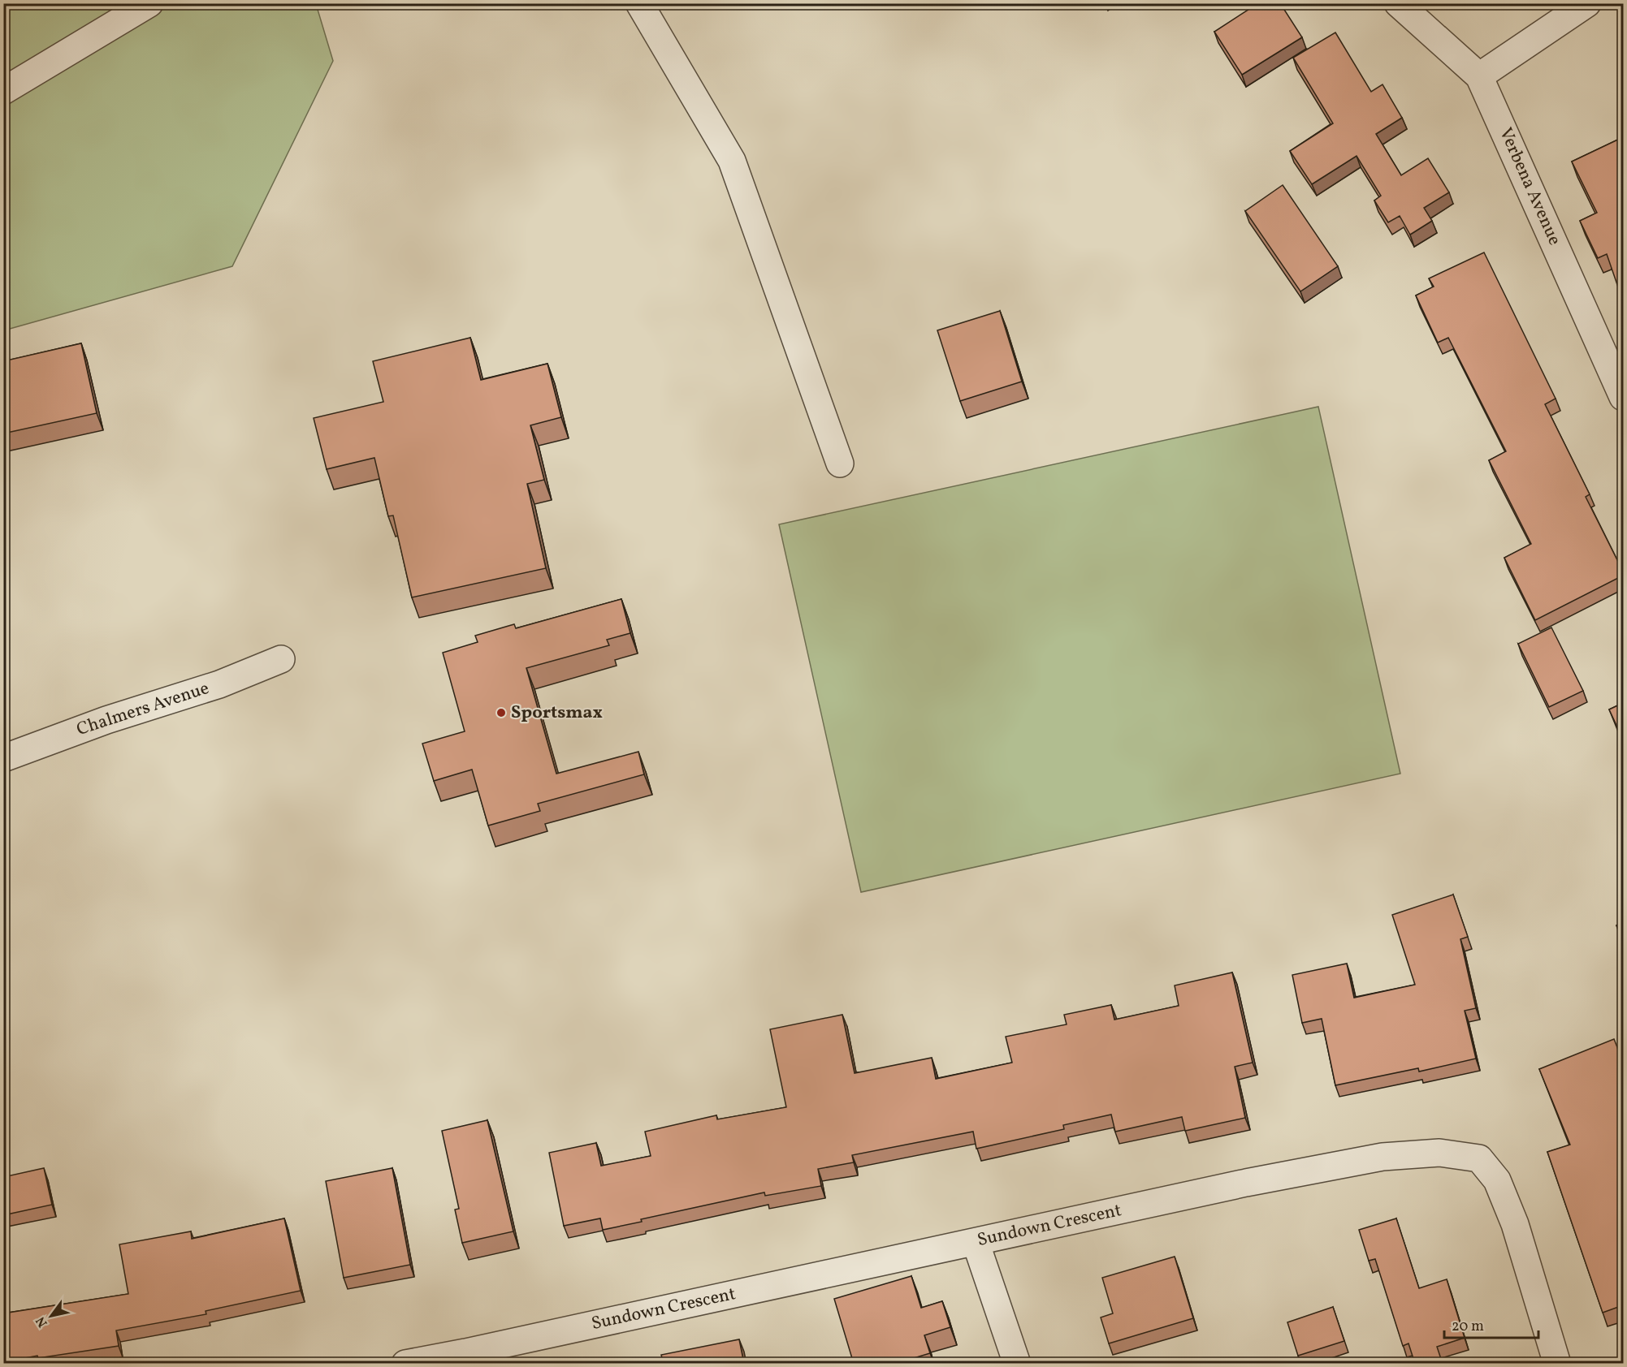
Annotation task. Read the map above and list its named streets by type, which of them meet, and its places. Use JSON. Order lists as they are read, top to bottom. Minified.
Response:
{"streets":{"street":["Verbena Avenue","Chalmers Avenue","Sundown Crescent"]},"places":["Sportsmax"],"scale_bar":"20 m","north":"bottom left"}
